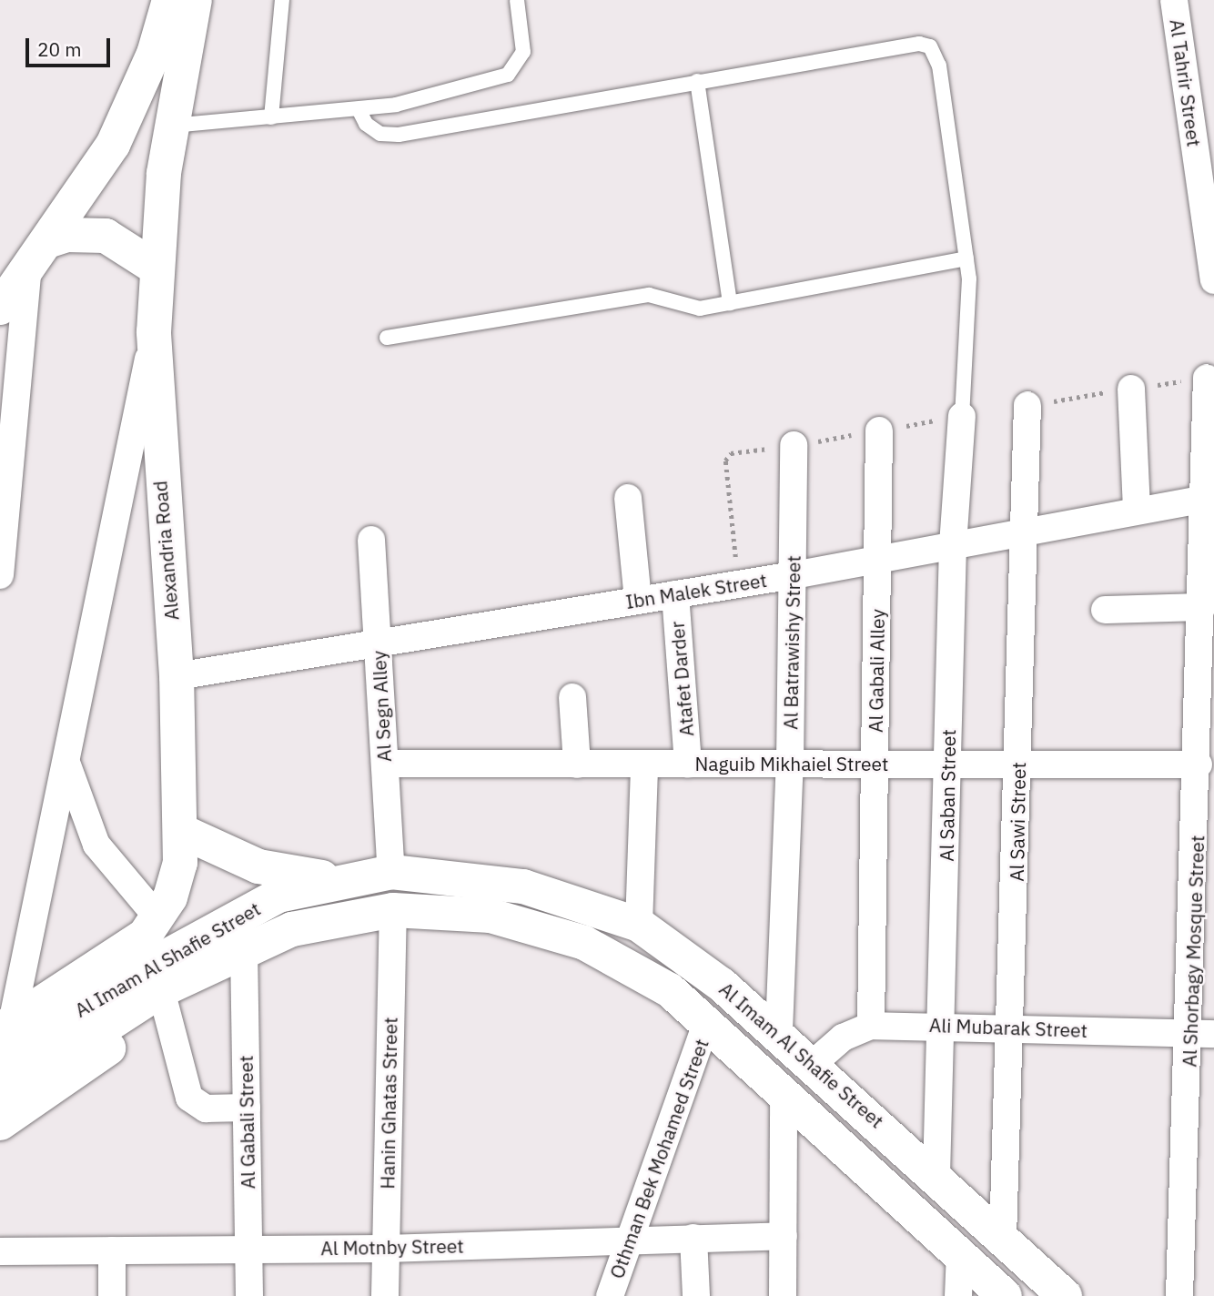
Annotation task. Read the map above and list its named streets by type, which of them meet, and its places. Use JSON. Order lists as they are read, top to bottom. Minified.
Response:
{"streets":{"main road":["Alexandria Road","Al Imam Al Shafie Street"],"street":["Al Tahrir Street","Ibn Malek Street","Al Batrawishy Street","Al Gabali Alley","Atafet Darder","Al Segn Alley","Naguib Mikhaiel Street","Al Saban Street","Al Sawi Street","Al Shorbagy Mosque Street","Ali Mubarak Street","Hanin Ghatas Street","Al Gabali Street","Othman Bek Mohamed Street","Al Motnby Street"]},"crossings":[["Alexandria Road","Ibn Malek Street"],["Alexandria Road","Al Imam Al Shafie Street"],["Ibn Malek Street","Al Batrawishy Street"],["Ibn Malek Street","Al Gabali Alley"],["Ibn Malek Street","Atafet Darder"],["Ibn Malek Street","Al Segn Alley"],["Ibn Malek Street","Al Saban Street"],["Ibn Malek Street","Al Sawi Street"],["Ibn Malek Street","Al Shorbagy Mosque Street"],["Al Batrawishy Street","Naguib Mikhaiel Street"],["Al Batrawishy Street","Al Imam Al Shafie Street"],["Al Gabali Alley","Naguib Mikhaiel Street"],["Al Gabali Alley","Ali Mubarak Street"],["Atafet Darder","Naguib Mikhaiel Street"],["Al Segn Alley","Naguib Mikhaiel Street"],["Al Segn Alley","Al Imam Al Shafie Street"],["Naguib Mikhaiel Street","Al Saban Street"],["Naguib Mikhaiel Street","Al Sawi Street"],["Naguib Mikhaiel Street","Al Shorbagy Mosque Street"],["Al Saban Street","Al Imam Al Shafie Street"],["Al Saban Street","Ali Mubarak Street"],["Al Sawi Street","Al Imam Al Shafie Street"],["Al Sawi Street","Ali Mubarak Street"],["Al Shorbagy Mosque Street","Ali Mubarak Street"],["Al Imam Al Shafie Street","Ali Mubarak Street"],["Al Imam Al Shafie Street","Hanin Ghatas Street"],["Al Imam Al Shafie Street","Al Gabali Street"],["Al Imam Al Shafie Street","Othman Bek Mohamed Street"],["Hanin Ghatas Street","Al Motnby Street"],["Al Gabali Street","Al Motnby Street"],["Othman Bek Mohamed Street","Al Motnby Street"]],"scale_bar":"20 m"}
